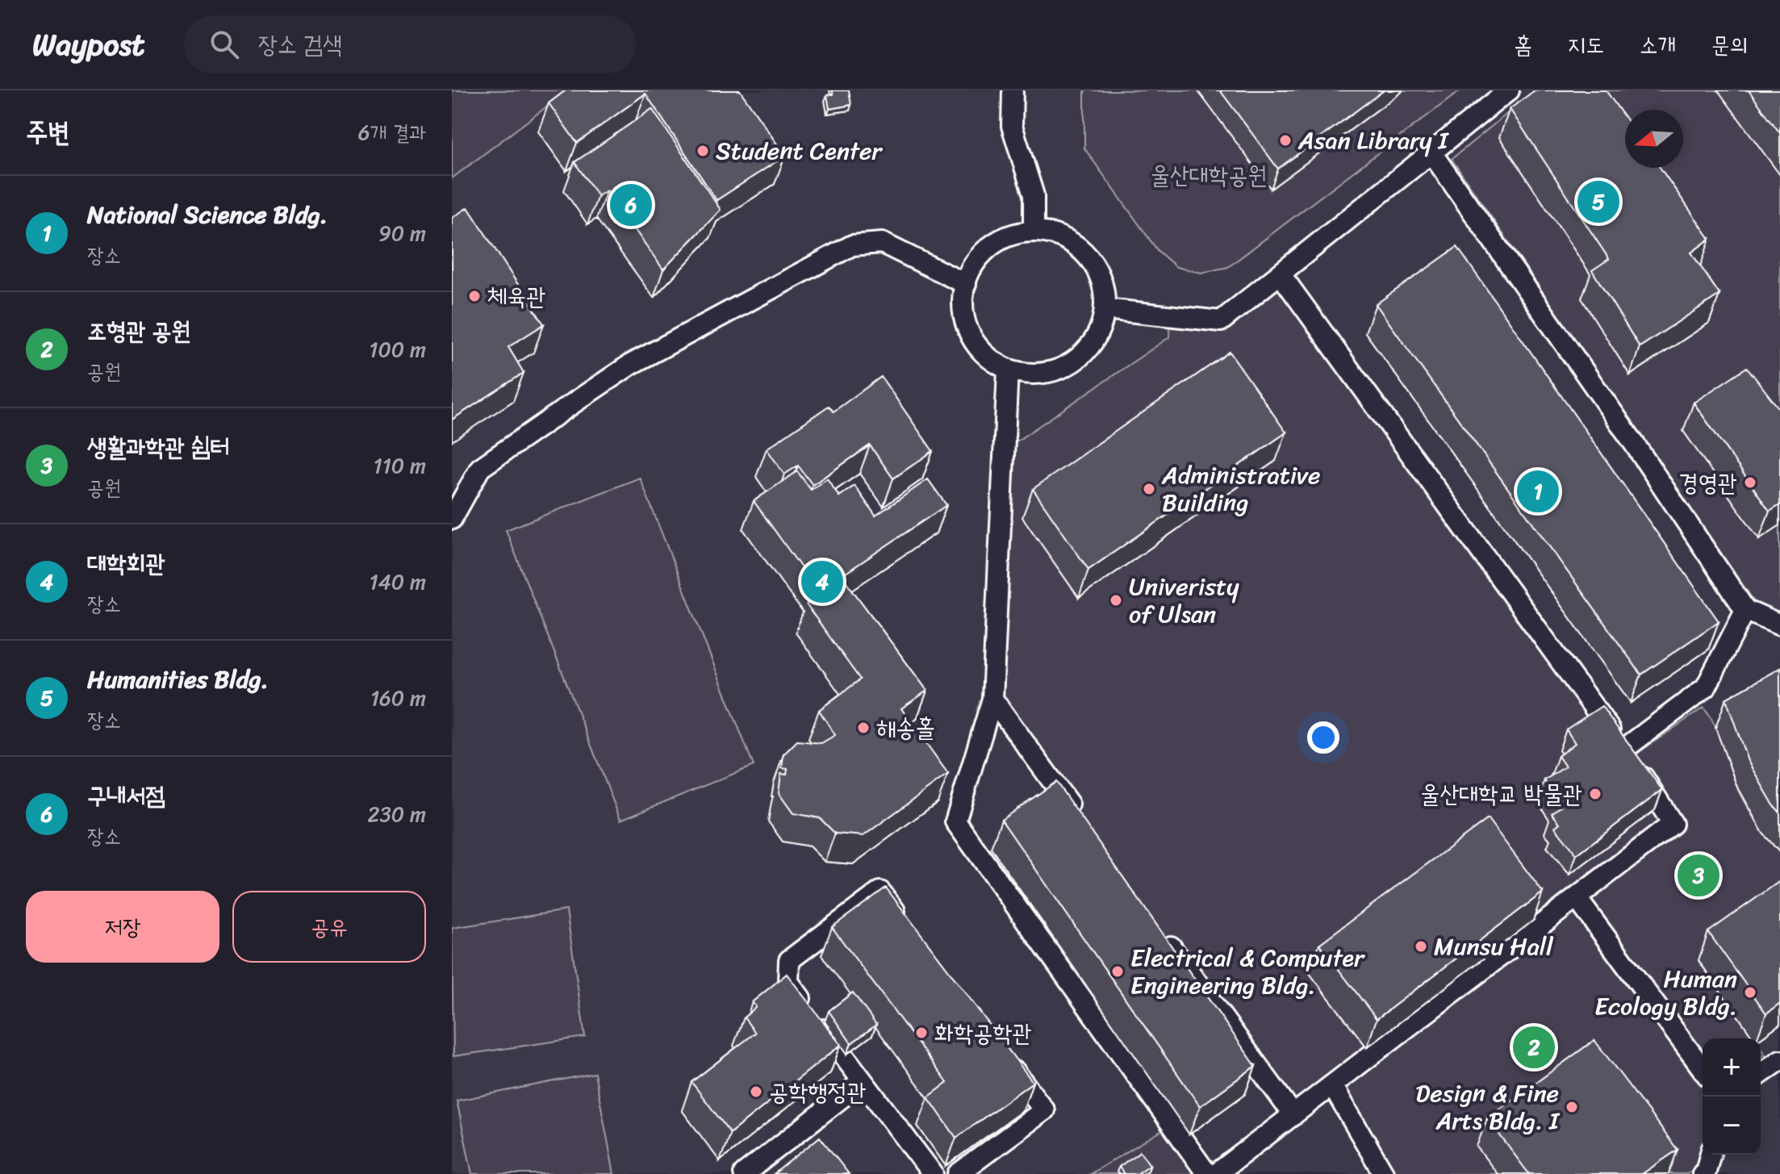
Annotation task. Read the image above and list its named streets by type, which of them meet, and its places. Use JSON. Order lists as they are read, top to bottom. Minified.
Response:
{"parks":["울산대학공원"],"places":["Asan Library I","Student Center","체육관","경영관","Administrative Building","Univeristy of Ulsan","해송홀","울산대학교 박물관","Munsu Hall","Electrical & Computer Engineering Bldg.","Human Ecology Bldg.","화학공학관","공학행정관","Design & Fine Arts Bldg. I"],"north":"left","page":{"header":"Waypost","search":"장소 검색","nav":["홈","지도","소개","문의"],"heading":["주변","6개 결과"],"list":[{"mark":"1","name":"National Science Bldg.","note":"장소","value":"90 m"},{"mark":"2","name":"조형관 공원","note":"공원","value":"100 m"},{"mark":"3","name":"생활과학관 쉼터","note":"공원","value":"110 m"},{"mark":"4","name":"대학회관","note":"장소","value":"140 m"},{"mark":"5","name":"Humanities Bldg.","note":"장소","value":"160 m"},{"mark":"6","name":"구내서점","note":"장소","value":"230 m"}],"pins":["5","6","1","4","3","2"],"buttons":["저장","공유"],"map_buttons":["+","−"]}}
